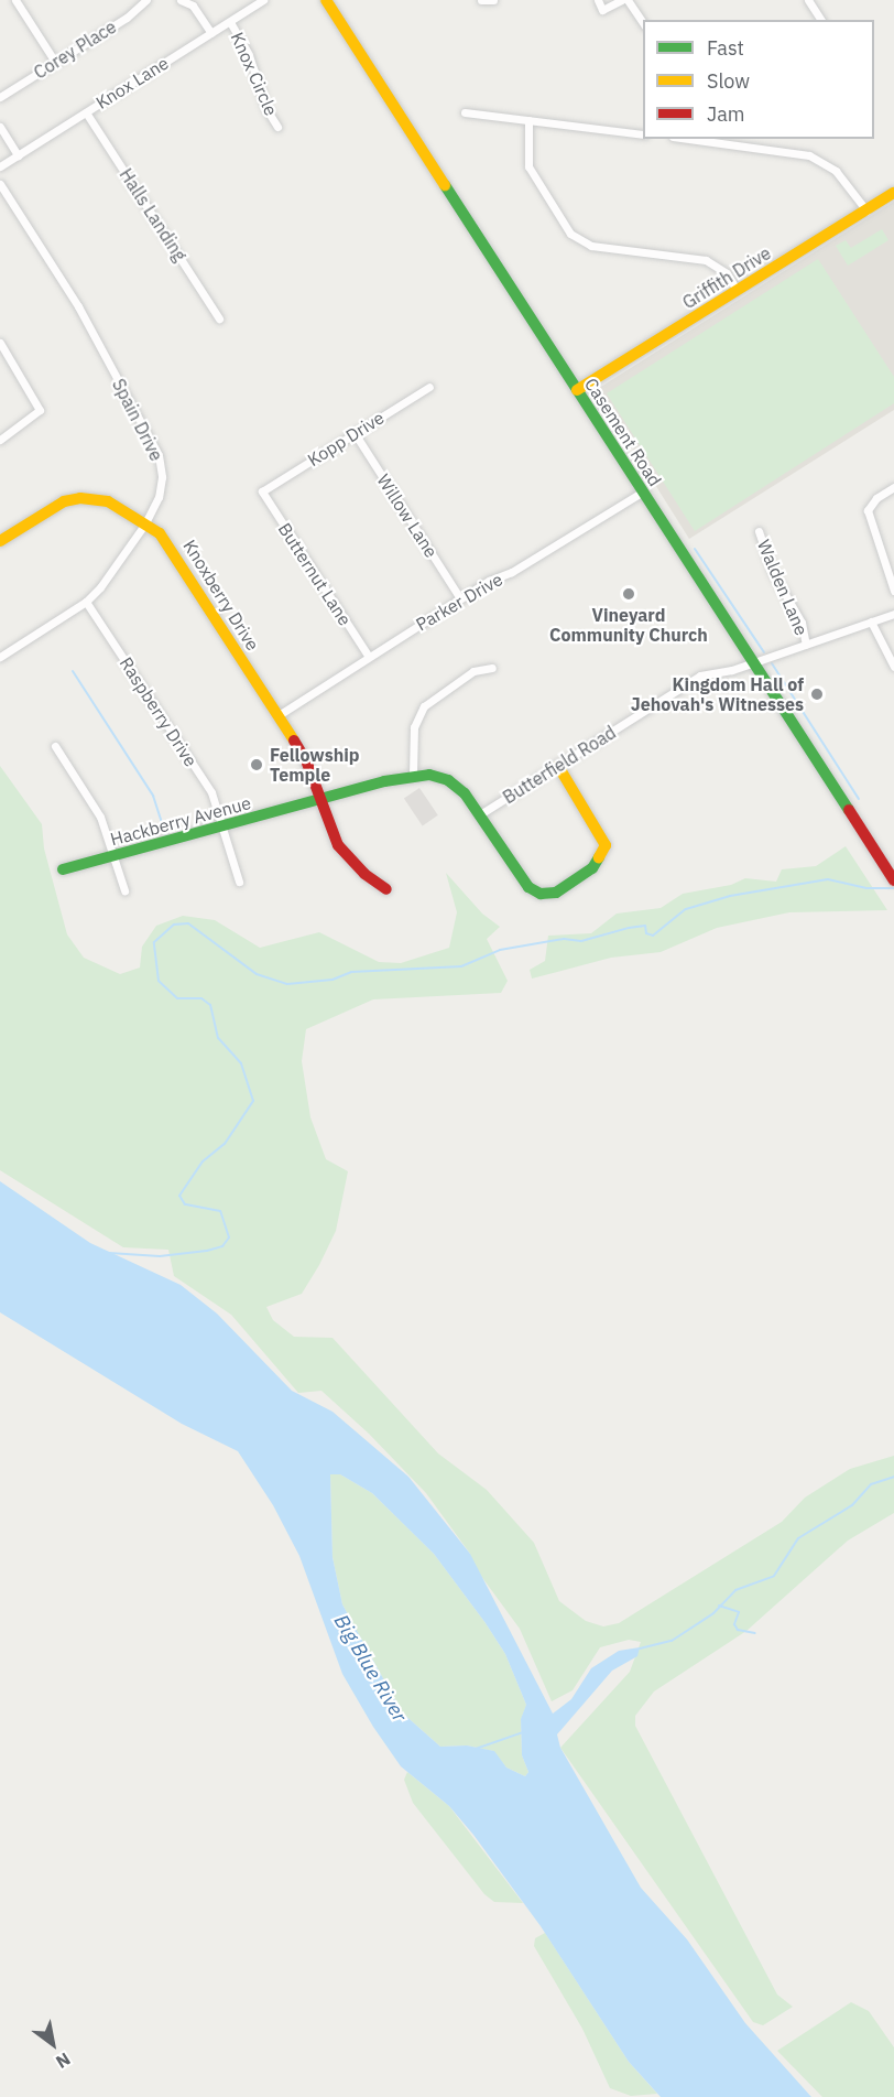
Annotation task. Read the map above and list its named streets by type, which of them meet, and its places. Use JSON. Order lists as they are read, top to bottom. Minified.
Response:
{"streets":{"street":["Corey Place","Knox Circle","Knox Lane","Halls Landing","Griffith Drive","Spain Drive","Casement Road","Kopp Drive","Willow Lane","Butternut Lane","Walden Lane","Knoxberry Drive","Parker Drive","Raspberry Drive","Butterfield Road","Hackberry Avenue"]},"crossings":[["Knox Circle","Knox Lane"],["Knox Lane","Halls Landing"],["Griffith Drive","Casement Road"],["Spain Drive","Knoxberry Drive"],["Spain Drive","Raspberry Drive"],["Casement Road","Parker Drive"],["Casement Road","Butterfield Road"],["Kopp Drive","Willow Lane"],["Kopp Drive","Butternut Lane"],["Willow Lane","Parker Drive"],["Butternut Lane","Parker Drive"],["Walden Lane","Butterfield Road"],["Knoxberry Drive","Parker Drive"],["Knoxberry Drive","Hackberry Avenue"],["Raspberry Drive","Hackberry Avenue"],["Butterfield Road","Hackberry Avenue"]],"water":["Big Blue River"],"places":["Vineyard Community Church","Kingdom Hall of Jehovah's Witnesses","Fellowship Temple"],"legend":["Fast","Slow","Jam"],"north":"bottom right"}
